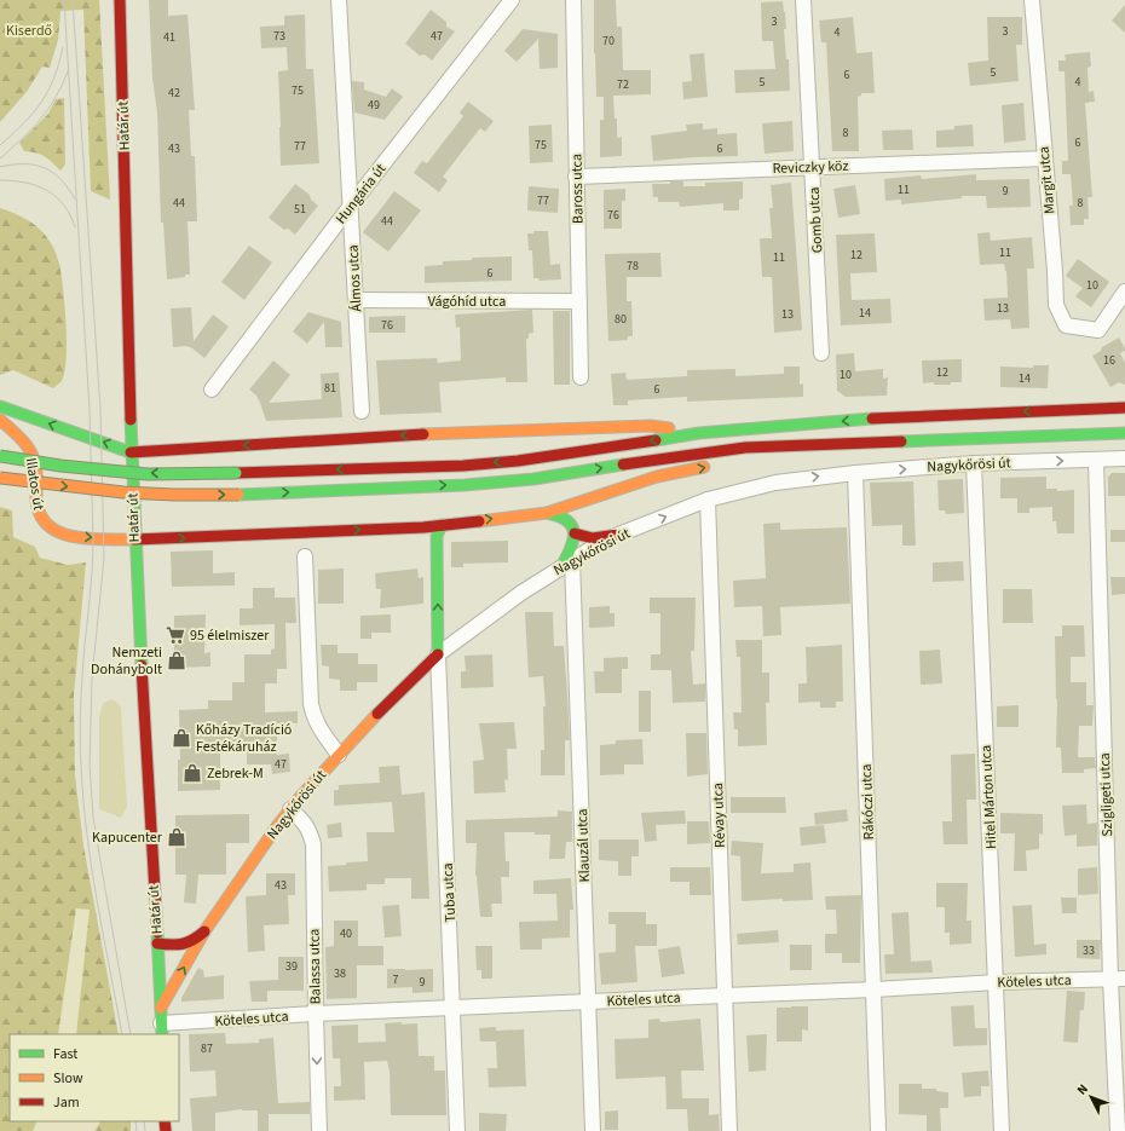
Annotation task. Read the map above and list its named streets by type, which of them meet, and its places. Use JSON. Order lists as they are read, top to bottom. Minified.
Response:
{"streets":{"main road":["Határ út","Nagykőrösi út","Illatos út"],"street":["Reviczky köz","Margit utca","Baross utca","Hungária út","Gomb utca","Álmos utca","Vágóhíd utca","Szigligeti utca","Hitel Márton utca","Rákóczi utca","Révay utca","Klauzál utca","Tuba utca","Balassa utca","Köteles utca"]},"crossings":[["Határ út","Illatos út"],["Határ út","Köteles utca"],["Reviczky köz","Margit utca"],["Reviczky köz","Baross utca"],["Reviczky köz","Gomb utca"],["Baross utca","Vágóhíd utca"],["Hungária út","Álmos utca"],["Álmos utca","Vágóhíd utca"],["Nagykőrösi út","Illatos út"],["Nagykőrösi út","Szigligeti utca"],["Nagykőrösi út","Hitel Márton utca"],["Nagykőrösi út","Rákóczi utca"],["Nagykőrösi út","Révay utca"],["Nagykőrösi út","Klauzál utca"],["Nagykőrösi út","Tuba utca"],["Nagykőrösi út","Balassa utca"],["Szigligeti utca","Köteles utca"],["Hitel Márton utca","Köteles utca"],["Rákóczi utca","Köteles utca"],["Révay utca","Köteles utca"],["Klauzál utca","Köteles utca"],["Tuba utca","Köteles utca"],["Balassa utca","Köteles utca"]],"one_way":["Balassa utca"],"parks":["Kiserdő"],"places":{"supermarket":["95 élelmiszer"],"shop":["Nemzeti Dohánybolt","Kőházy Tradíció Festékáruház","Zebrek-M","Kapucenter"]},"house_numbers":["3","3","4","73","47","41","70","5","6","5","4","72","75","42","49","8","6","75","77","43","6","11","9","77","44","8","51","76","44","11","12","11","78","6","10","13","14","13","80","76","16","12","10","14","81","6","47","43","40","33","39","38","7","9","87"],"legend":["Fast","Slow","Jam"],"north":"top left"}
